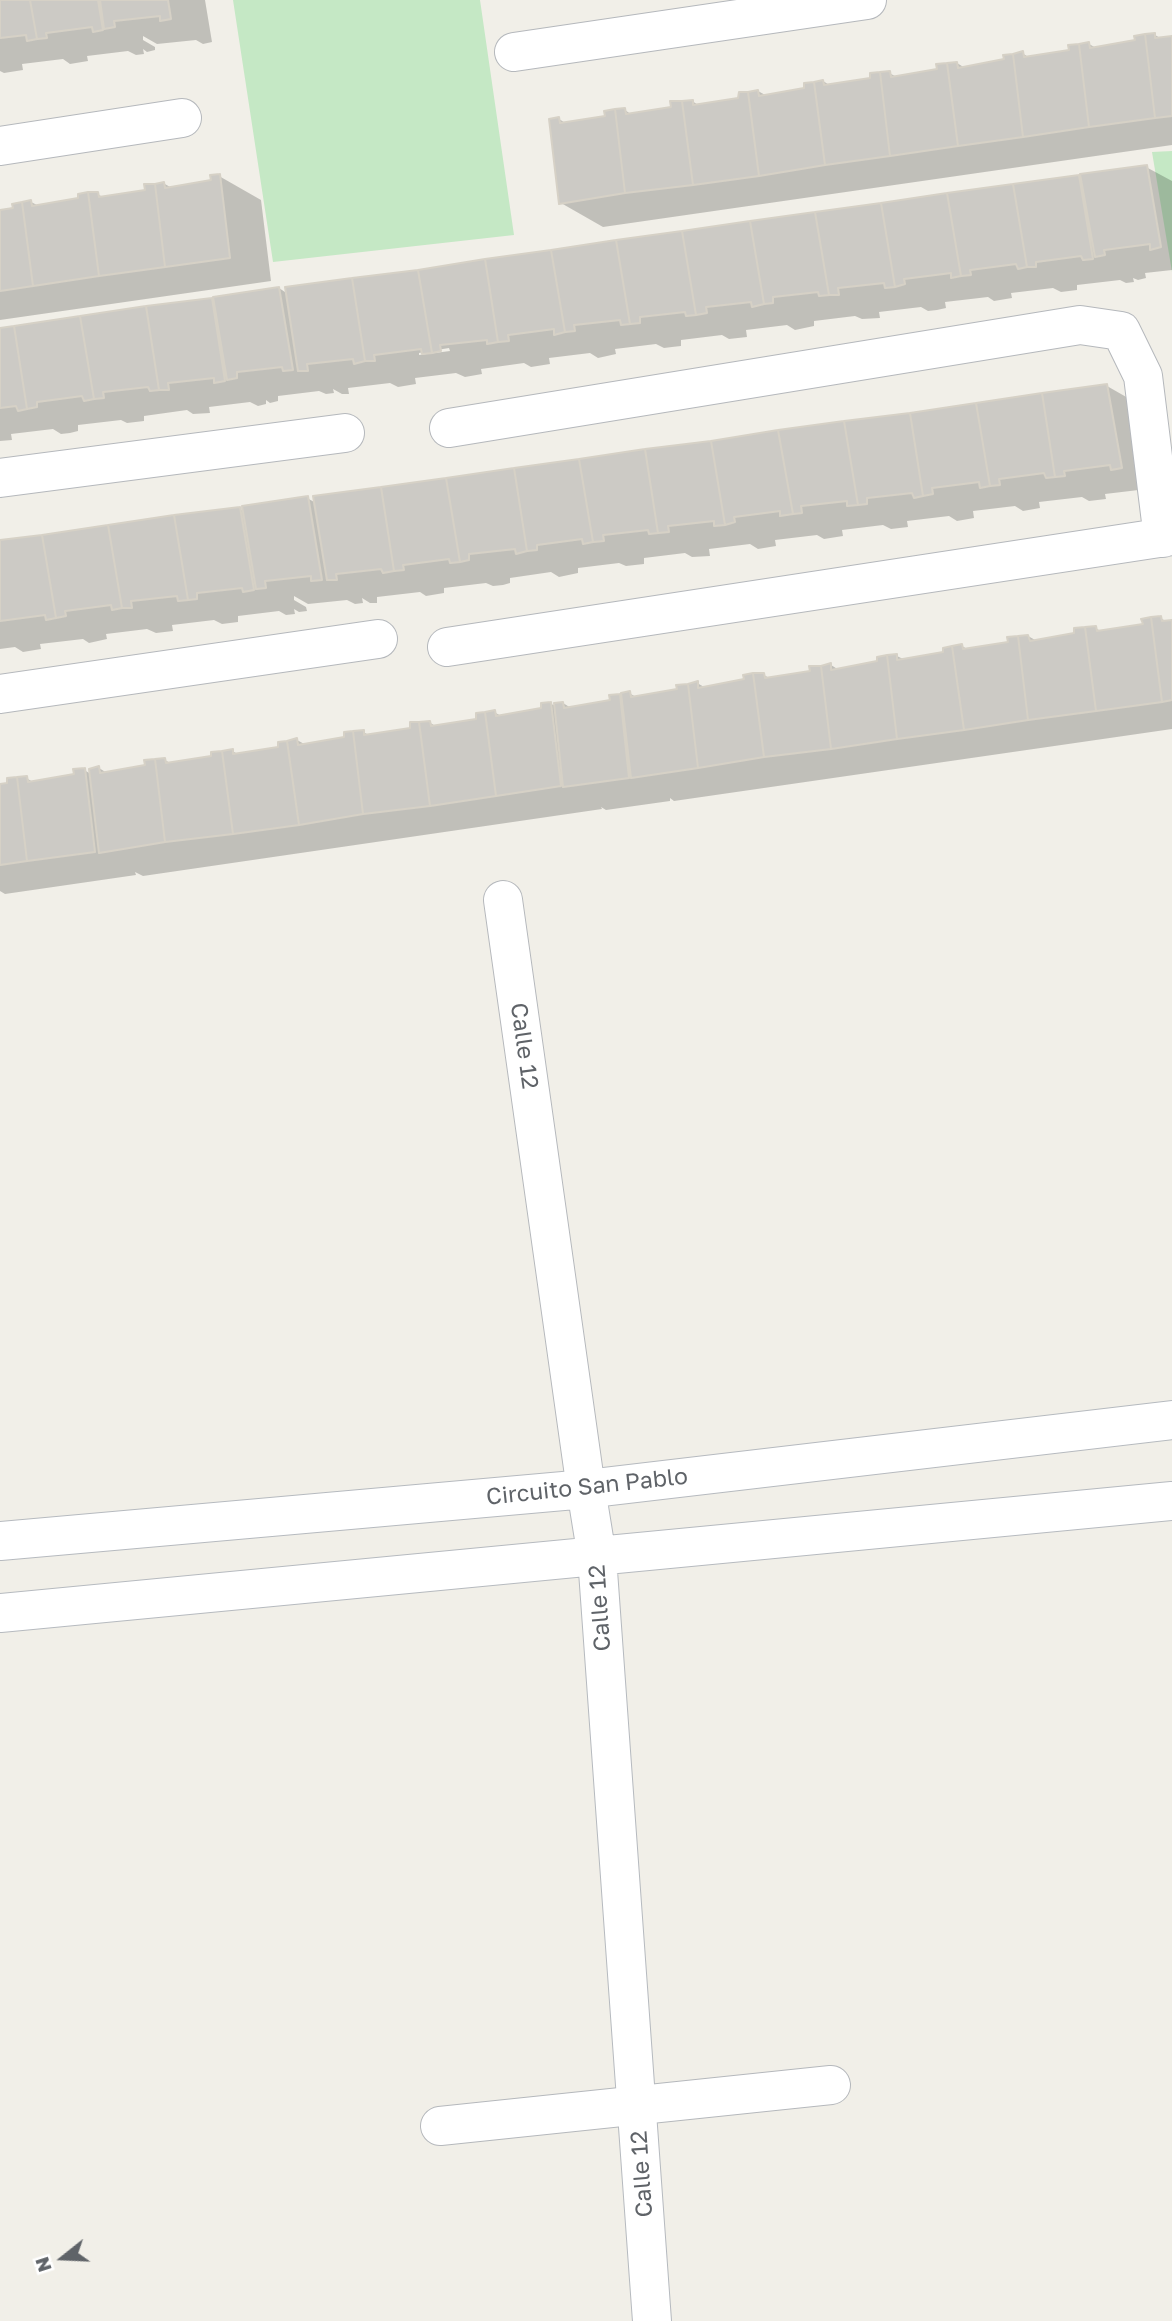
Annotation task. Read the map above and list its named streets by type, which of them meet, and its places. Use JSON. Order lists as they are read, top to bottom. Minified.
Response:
{"streets":{"street":["Calle 12","Circuito San Pablo"]},"crossings":[["Calle 12","Circuito San Pablo"]],"north":"left"}
